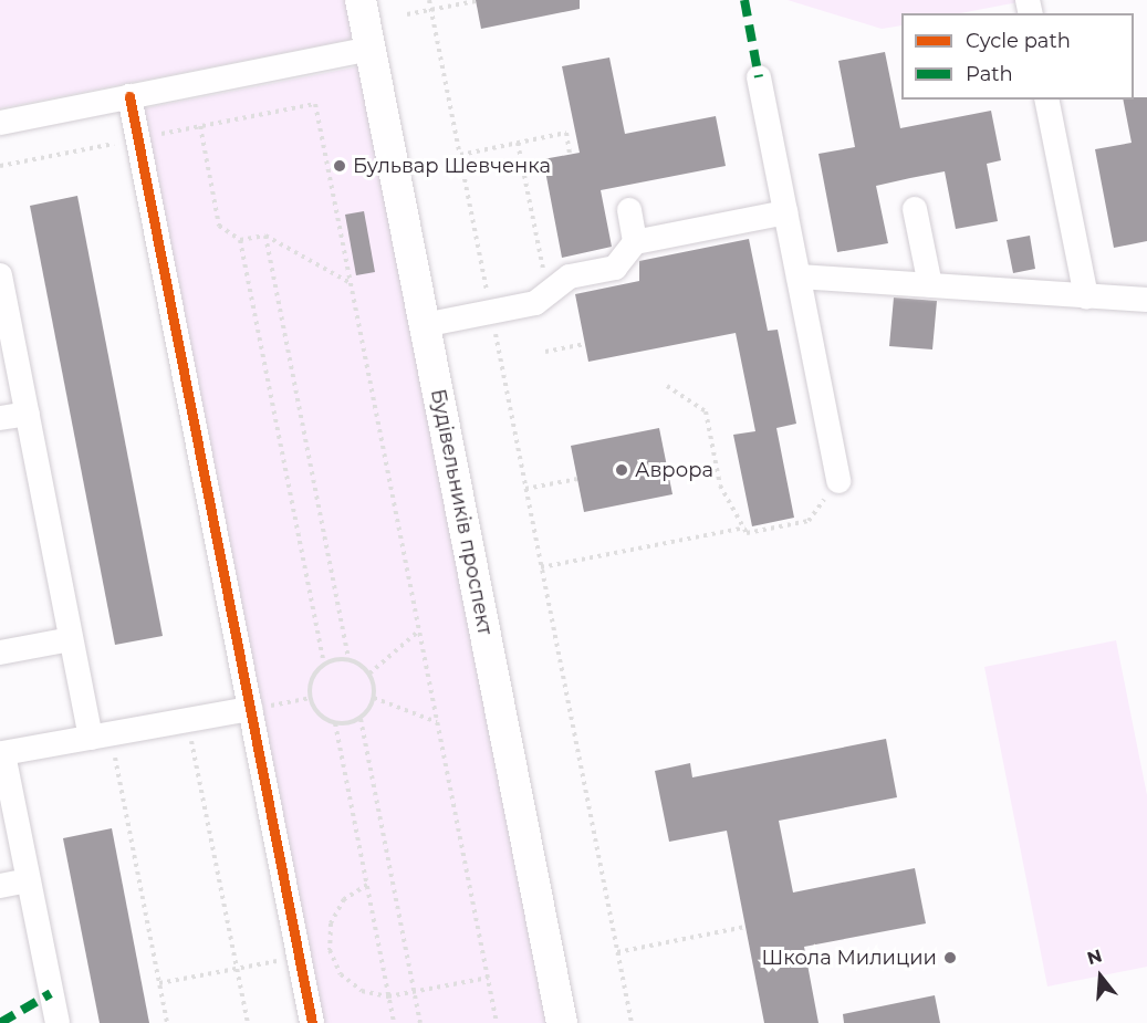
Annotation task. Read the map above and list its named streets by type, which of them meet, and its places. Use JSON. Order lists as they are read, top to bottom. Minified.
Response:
{"streets":{"main road":["Будівельників проспект"]},"places":["Бульвар Шевченка","Аврора","Школа Милиции"],"legend":["Cycle path","Path"],"north":"top"}
